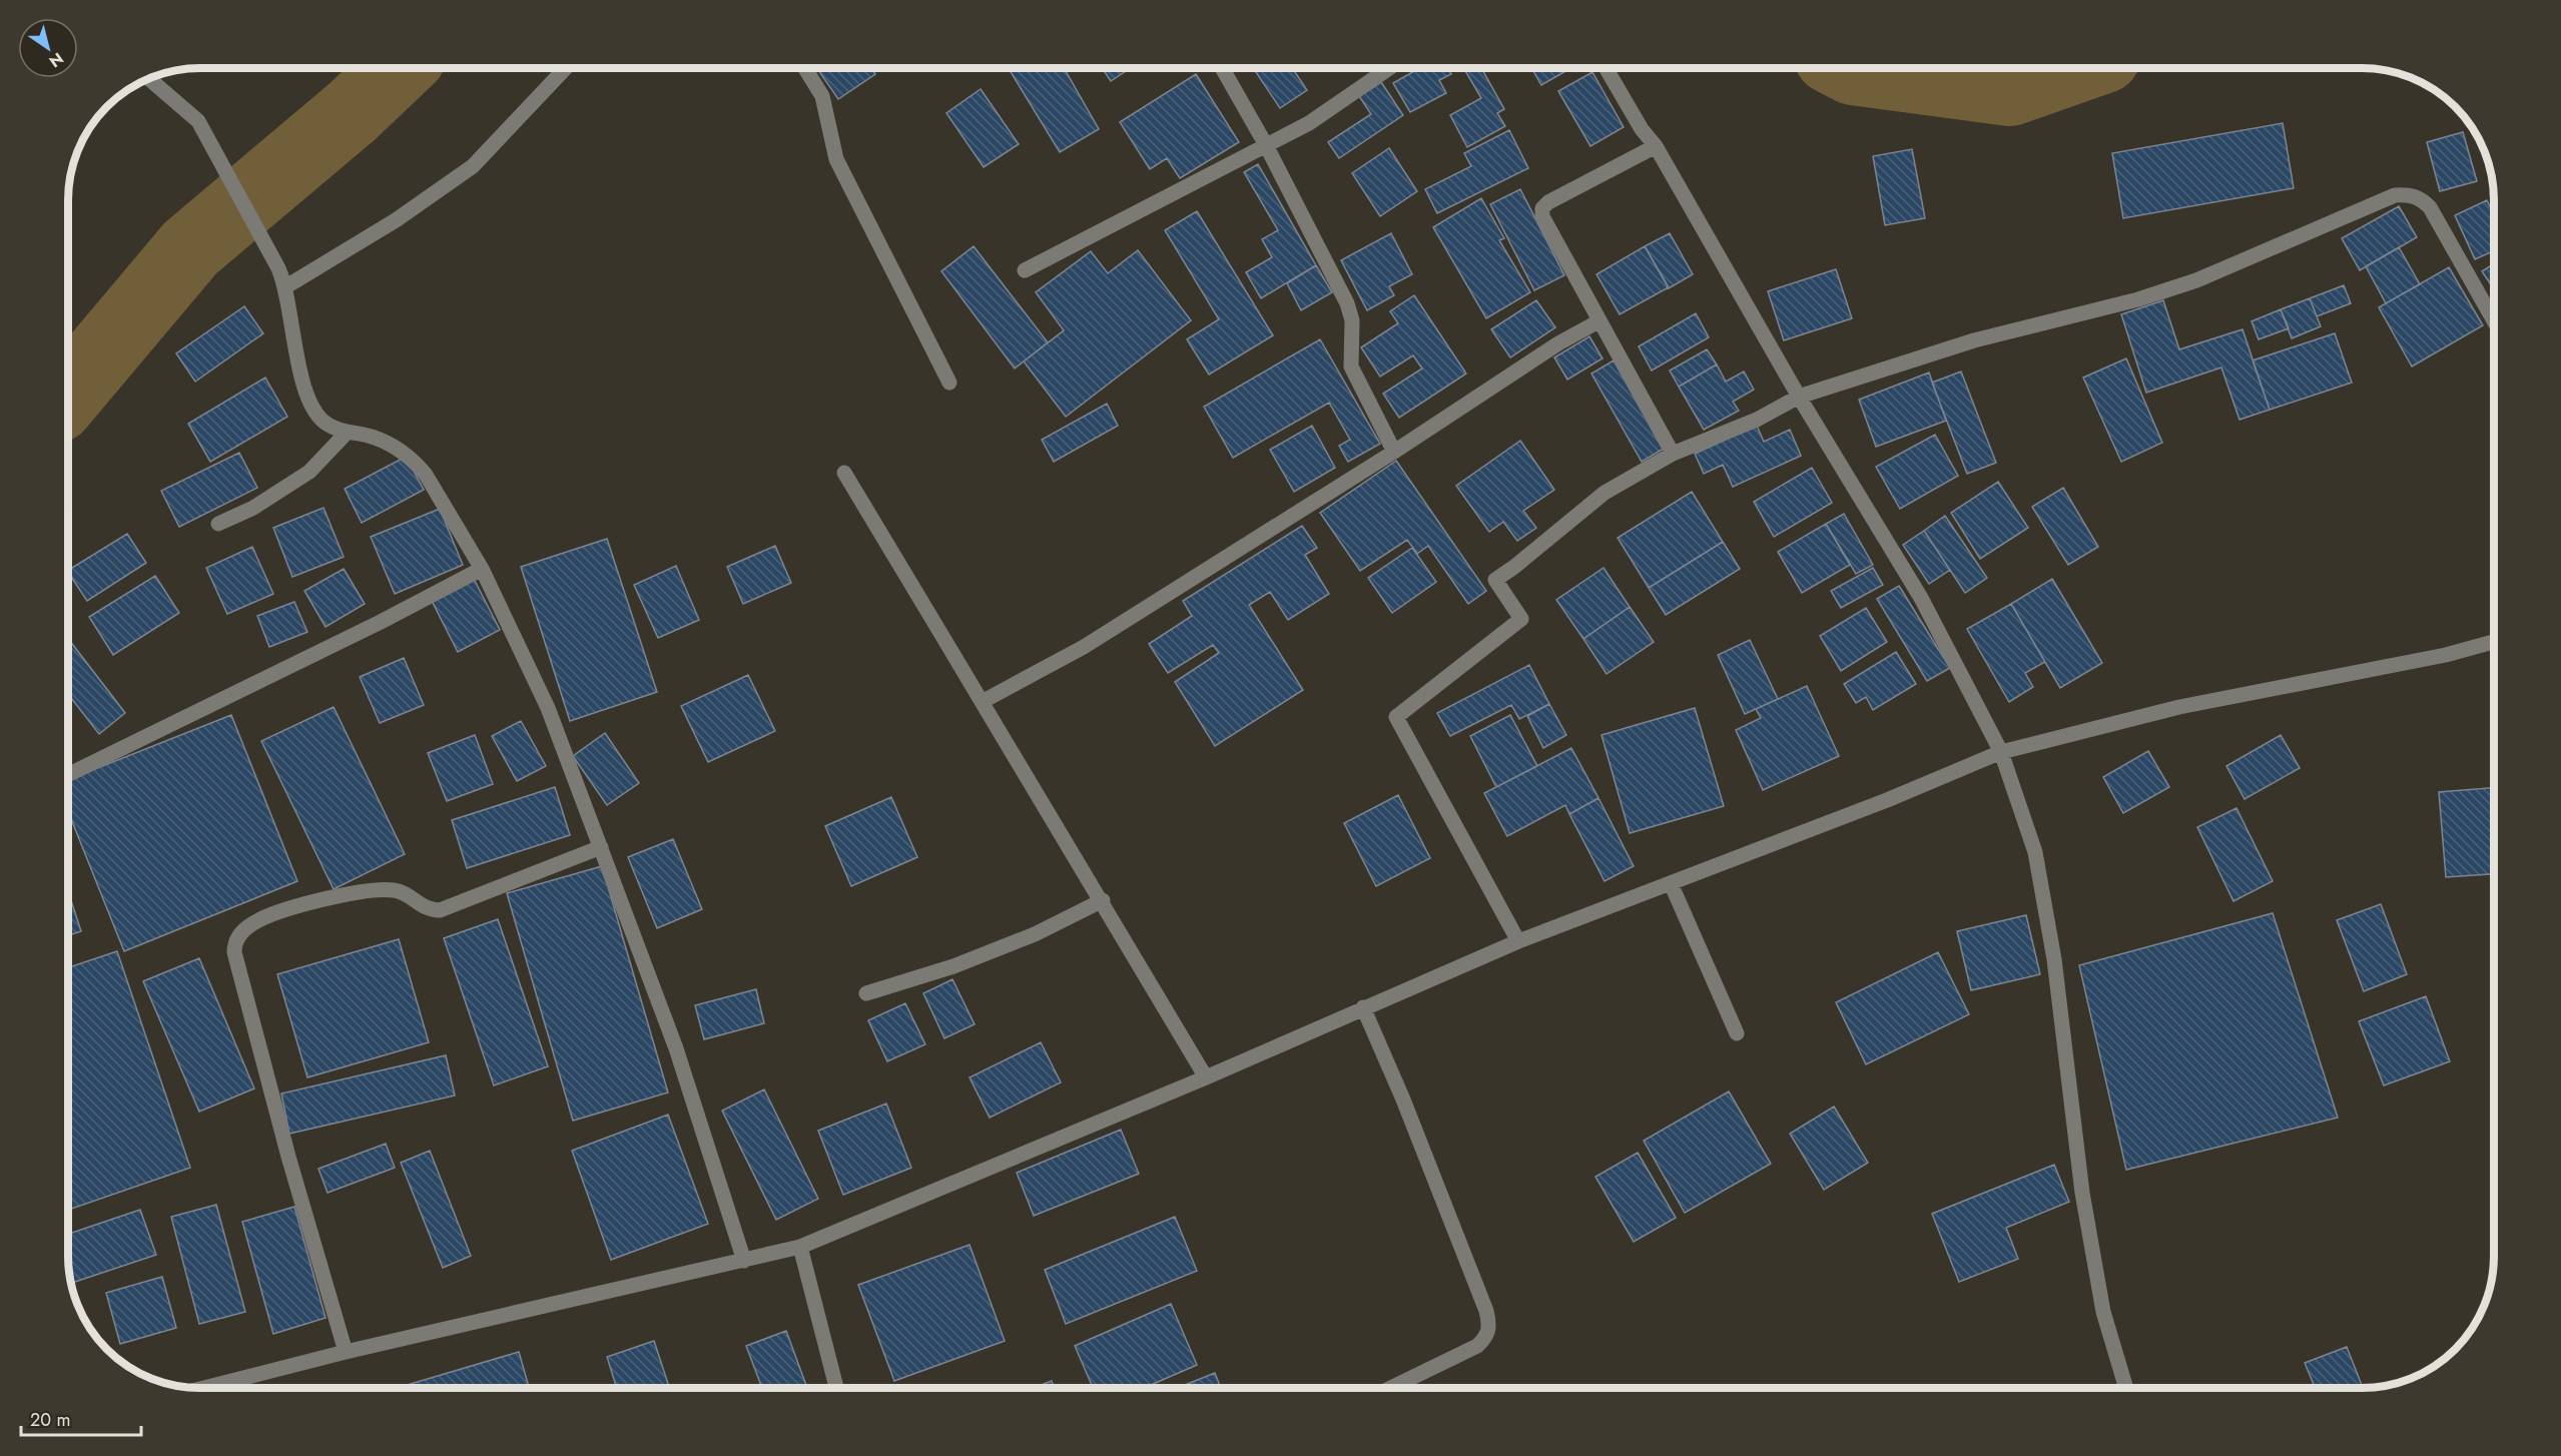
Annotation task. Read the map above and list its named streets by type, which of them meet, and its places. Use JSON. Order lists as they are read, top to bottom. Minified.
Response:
{"scale_bar":"20 m","north":"bottom right"}
